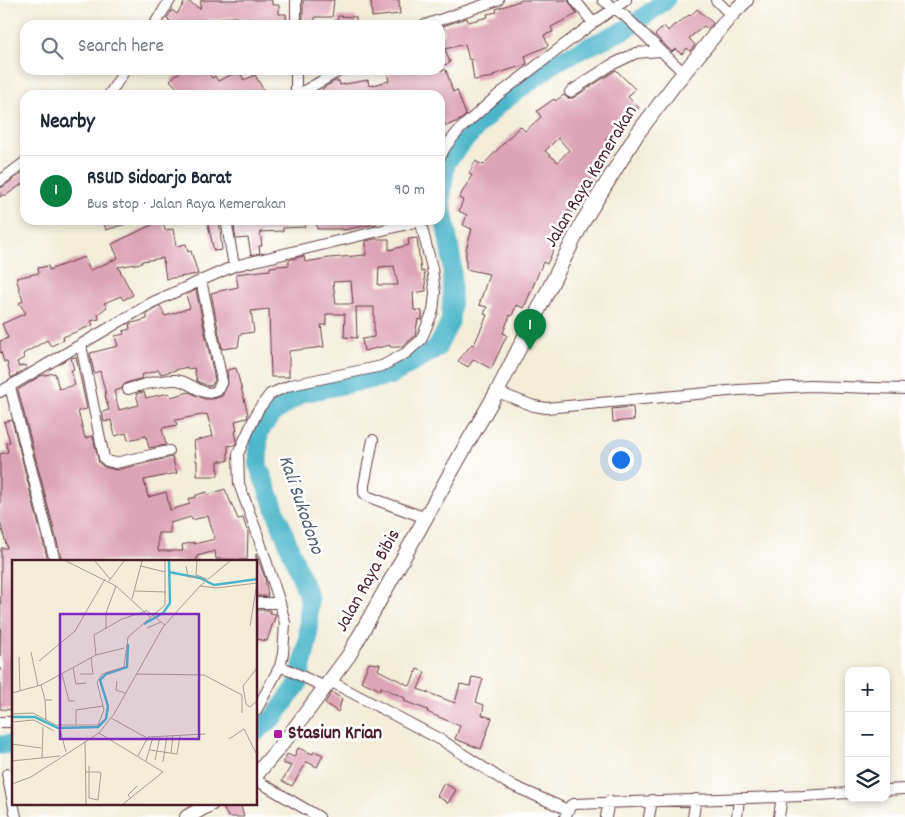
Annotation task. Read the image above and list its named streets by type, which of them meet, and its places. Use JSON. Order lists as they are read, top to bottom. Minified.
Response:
{"streets":{"main road":["Jalan Raya Kemerakan","Jalan Raya Bibis"]},"crossings":[["Jalan Raya Kemerakan","Jalan Raya Bibis"]],"water":["Kali Sukodono"],"places":{"transit":["Stasiun Krian"]},"page":{"search":"Search here","heading":"Nearby","list":[{"mark":"1","name":"RSUD Sidoarjo Barat","note":"Bus stop · Jalan Raya Kemerakan","value":"90 m"}],"pins":"1","map_buttons":["+","−"]}}
